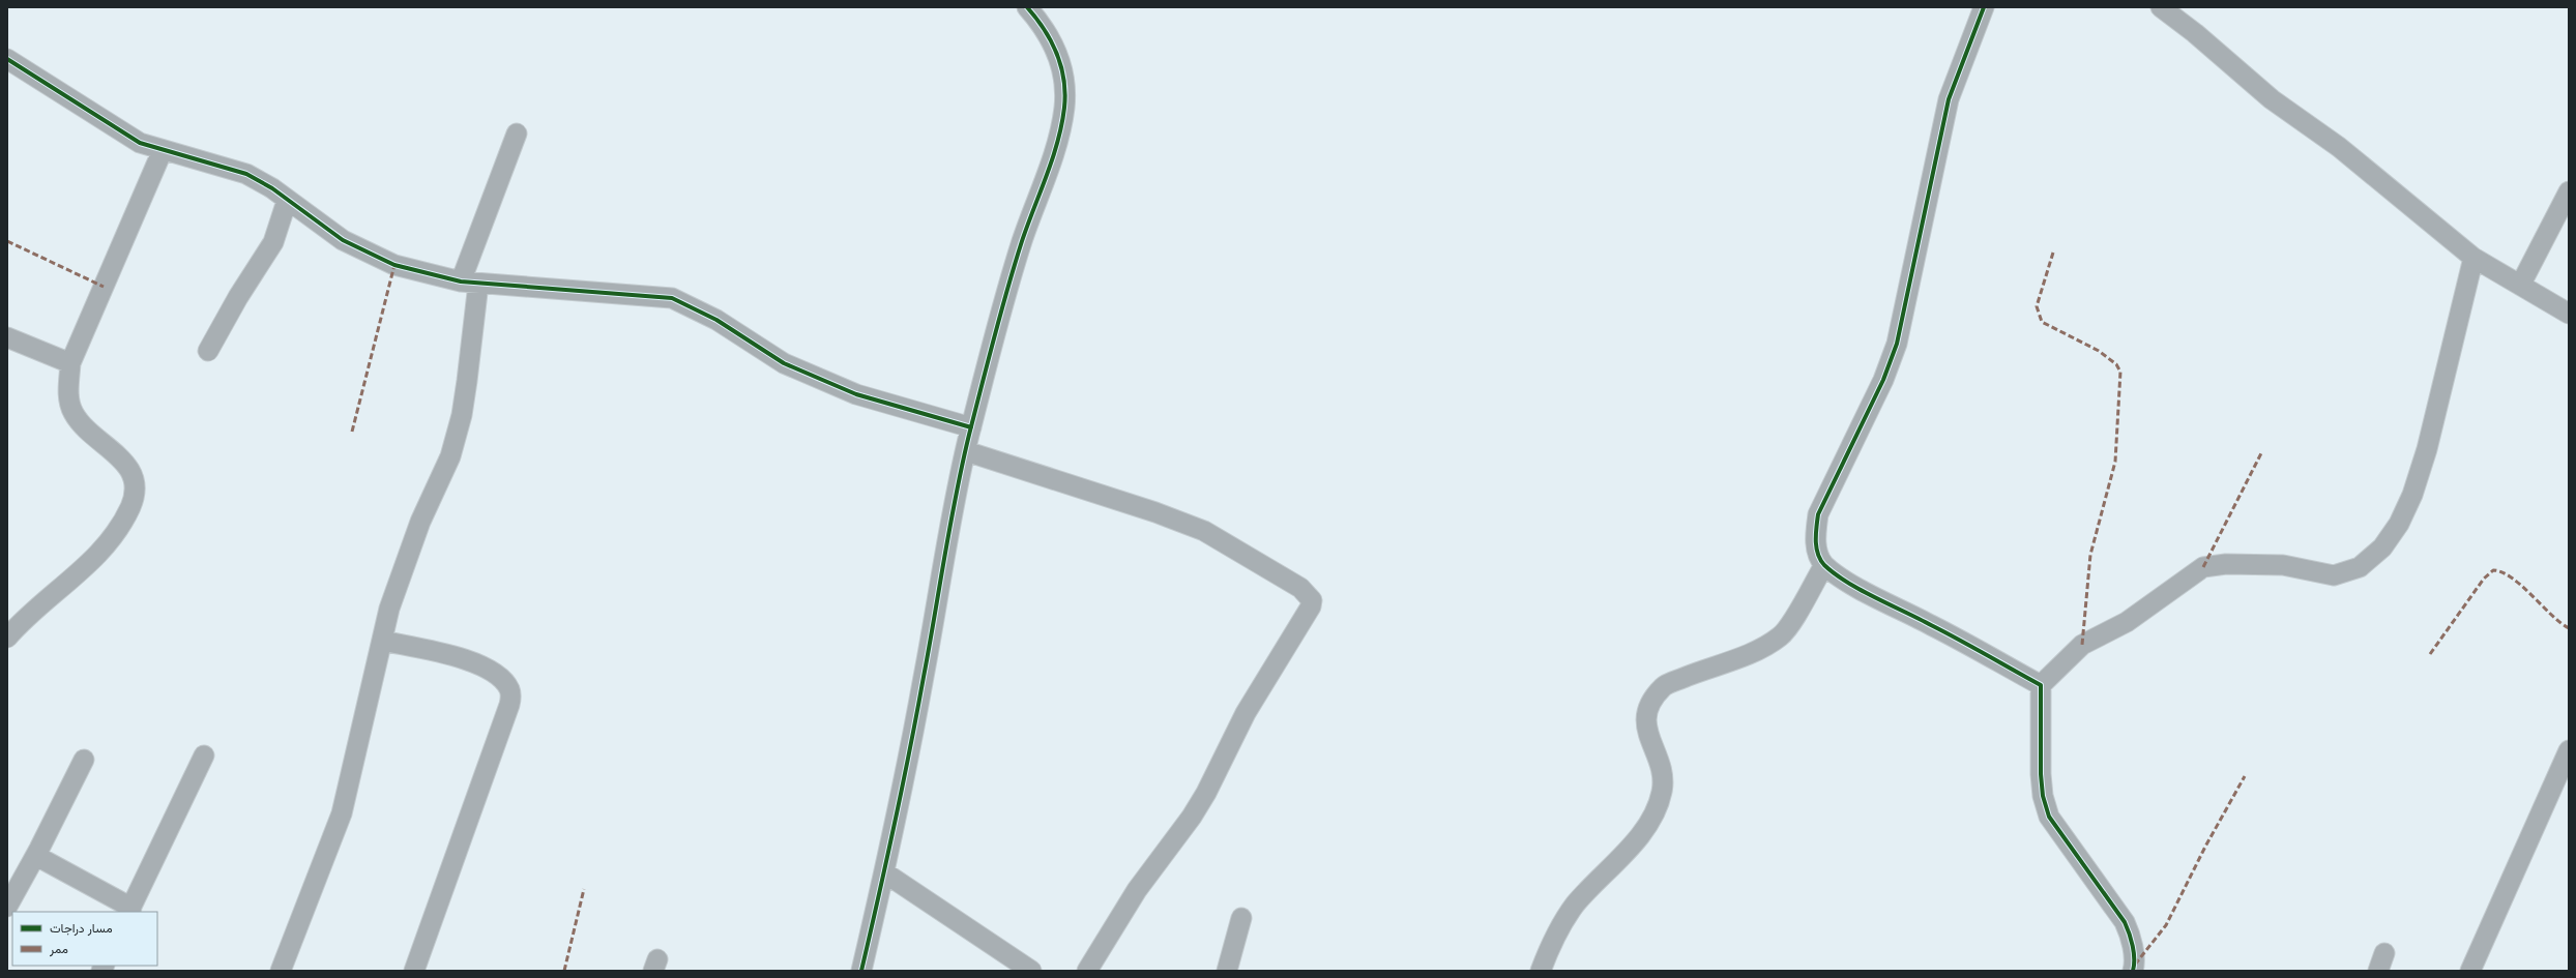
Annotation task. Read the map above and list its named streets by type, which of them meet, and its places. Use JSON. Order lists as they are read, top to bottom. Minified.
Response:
{"legend":["مسار دراجات","ممر"]}
